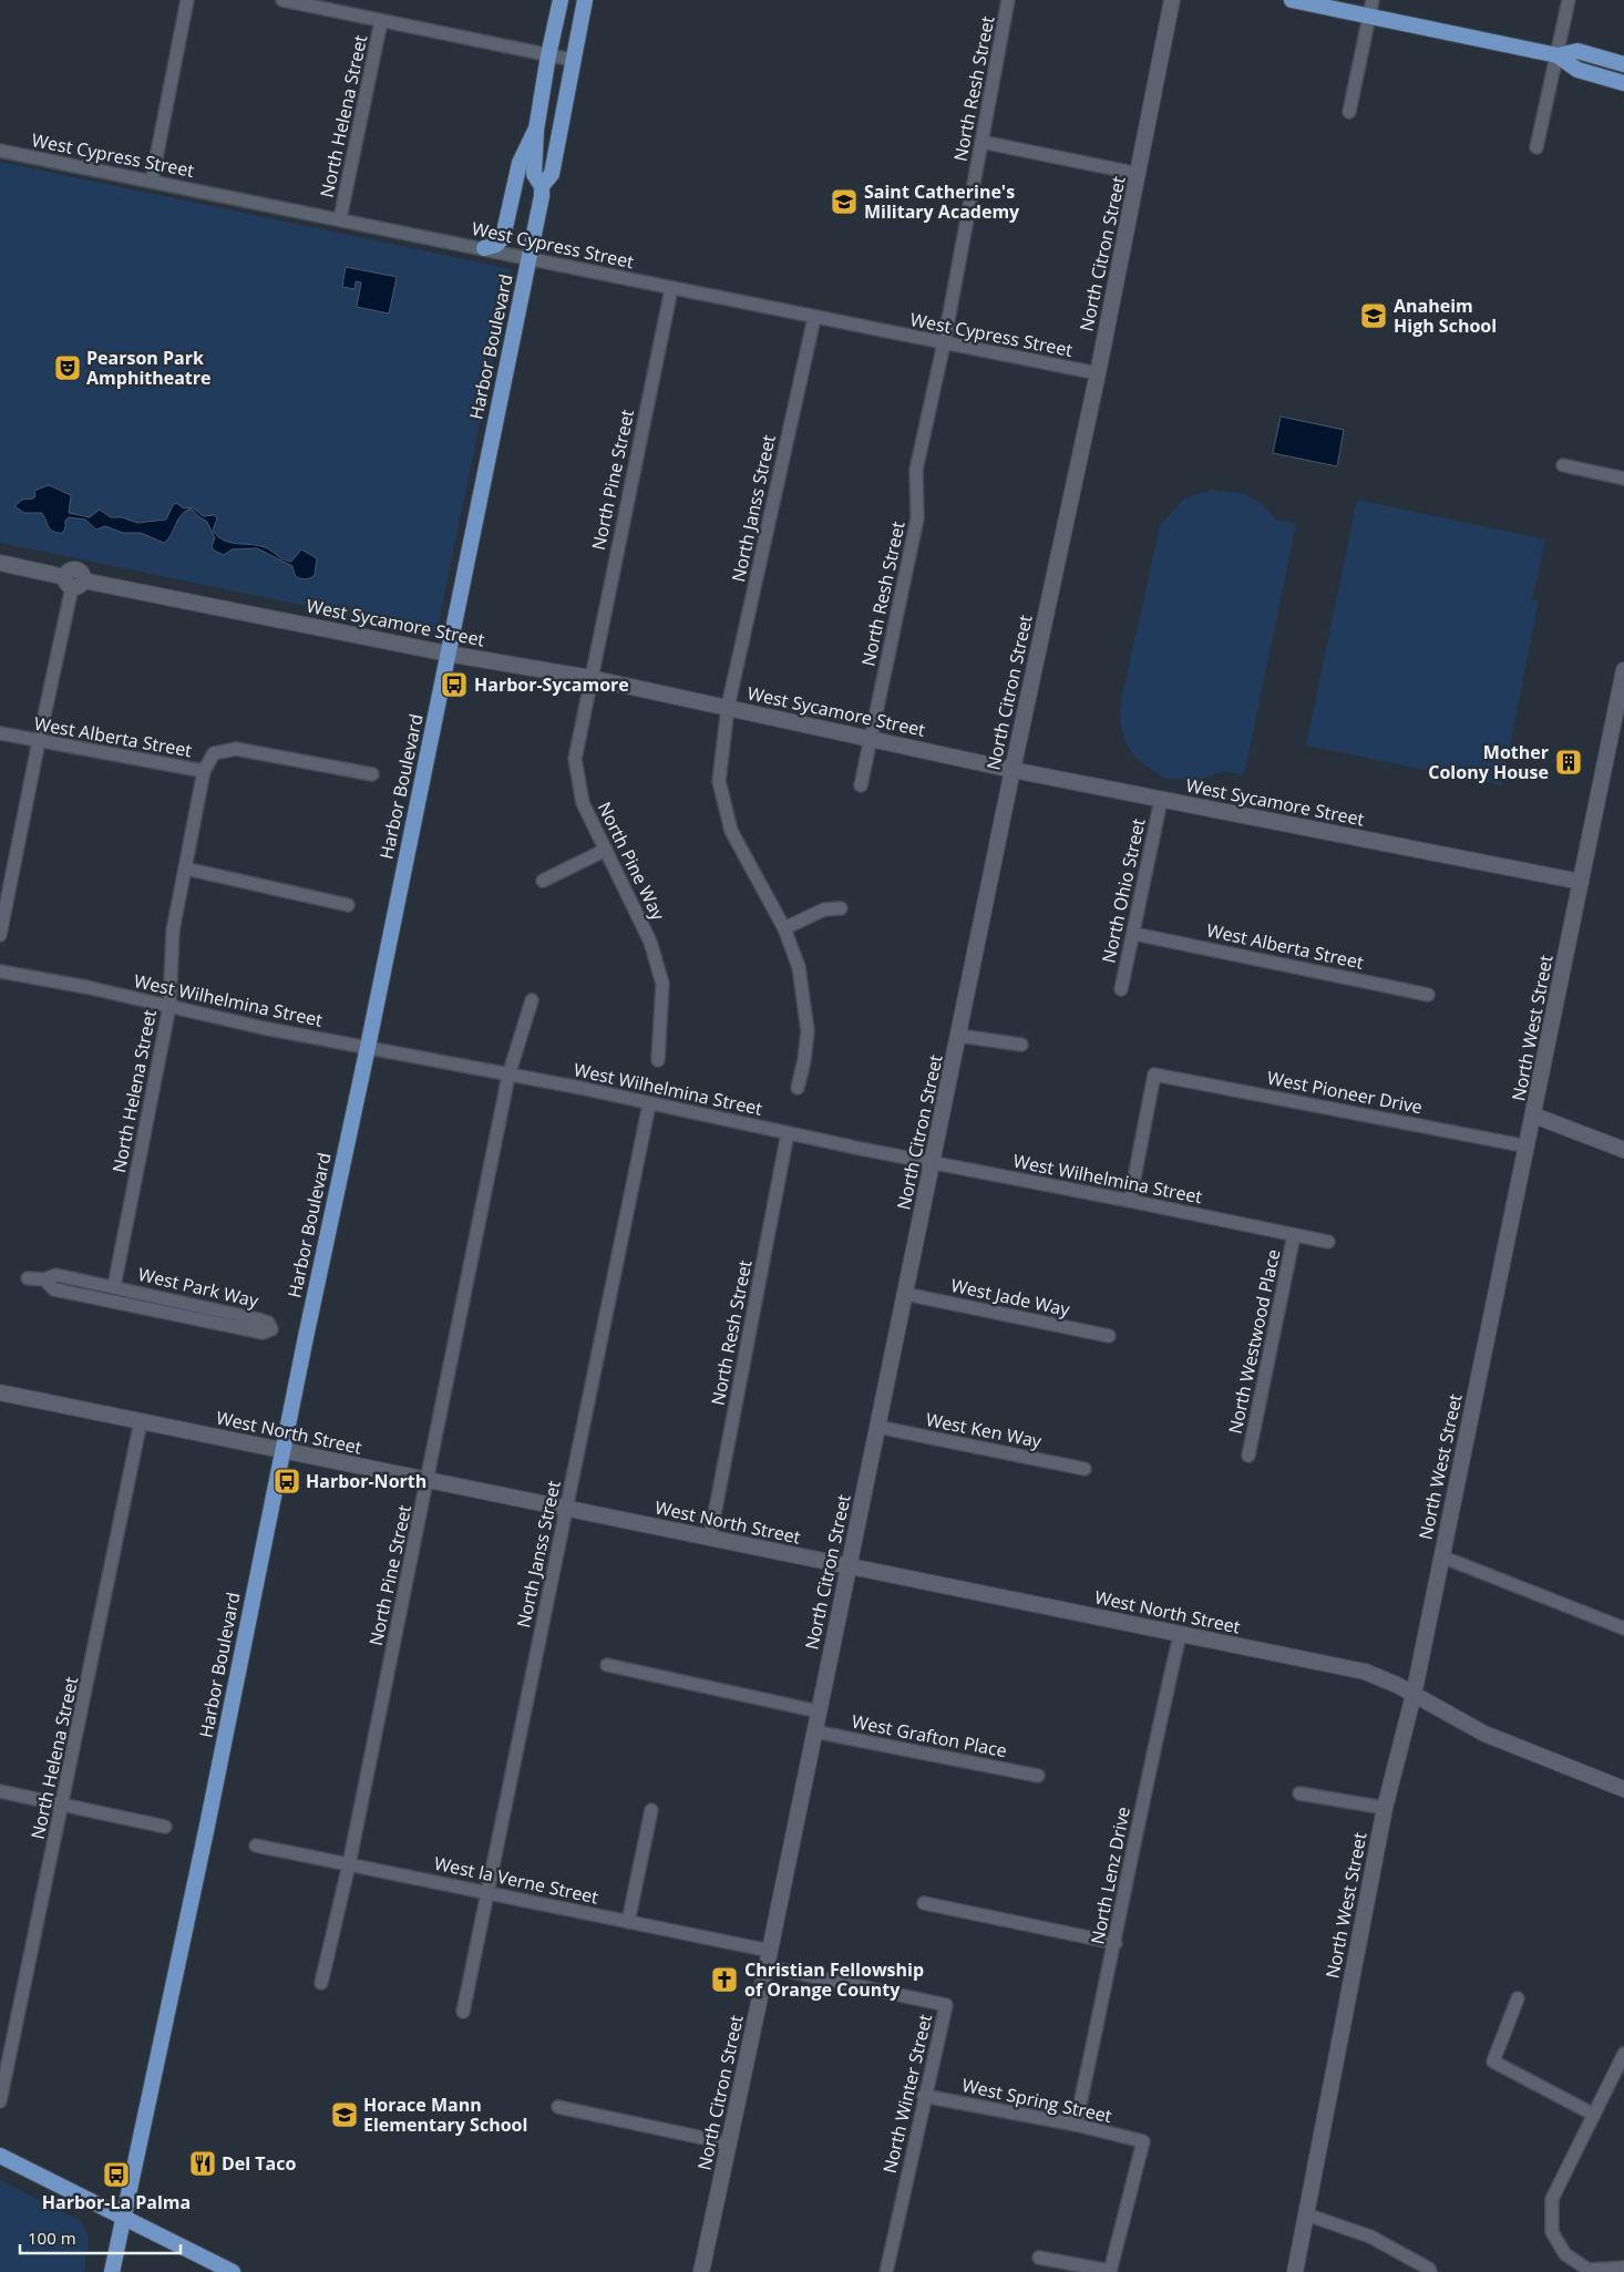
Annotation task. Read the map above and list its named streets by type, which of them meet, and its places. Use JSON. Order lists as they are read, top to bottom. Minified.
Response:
{"streets":{"main road":["Harbor Boulevard"],"street":["North Resh Street","North Helena Street","West Cypress Street","North Citron Street","North Pine Street","North Janss Street","West Sycamore Street","West Alberta Street","North Pine Way","North Ohio Street","West Wilhelmina Street","North West Street","West Pioneer Drive","West Park Way","West Jade Way","North Westwood Place","West Ken Way","West North Street","West Grafton Place","North Lenz Drive","West la Verne Street","North Winter Street","West Spring Street"]},"crossings":[["North Resh Street","West Cypress Street"],["North Resh Street","West Sycamore Street"],["North Resh Street","West Wilhelmina Street"],["North Resh Street","West North Street"],["North Helena Street","West Cypress Street"],["North Helena Street","West Alberta Street"],["North Helena Street","West Wilhelmina Street"],["North Helena Street","West Park Way"],["North Helena Street","West North Street"],["West Cypress Street","North Citron Street"],["West Cypress Street","Harbor Boulevard"],["West Cypress Street","North Pine Street"],["West Cypress Street","North Janss Street"],["North Citron Street","West Sycamore Street"],["North Citron Street","West Wilhelmina Street"],["North Citron Street","West Jade Way"],["North Citron Street","West Ken Way"],["North Citron Street","West North Street"],["North Citron Street","West Grafton Place"],["North Citron Street","West la Verne Street"],["North Citron Street","North Winter Street"],["Harbor Boulevard","West Sycamore Street"],["Harbor Boulevard","West Wilhelmina Street"],["Harbor Boulevard","West North Street"],["North Pine Street","West Sycamore Street"],["North Pine Street","North Pine Way"],["North Pine Street","West Wilhelmina Street"],["North Pine Street","West North Street"],["North Pine Street","West la Verne Street"],["North Janss Street","West Sycamore Street"],["North Janss Street","West Wilhelmina Street"],["North Janss Street","West North Street"],["North Janss Street","West la Verne Street"],["West Sycamore Street","North Pine Way"],["West Sycamore Street","North Ohio Street"],["West Sycamore Street","North West Street"],["West Alberta Street","North Ohio Street"],["West Wilhelmina Street","West Pioneer Drive"],["West Wilhelmina Street","North Westwood Place"],["North West Street","West Pioneer Drive"],["North West Street","West North Street"],["West North Street","North Lenz Drive"],["North Lenz Drive","West Spring Street"],["North Winter Street","West Spring Street"]],"places":{"school or university":["Saint Catherine's Military Academy","Anaheim High School","Horace Mann Elementary School"],"theatre":["Pearson Park Amphitheatre"],"bus stop":["Harbor-Sycamore","Harbor-North","Harbor-La Palma"],"building":["Mother Colony House"],"church":["Christian Fellowship of Orange County"],"restaurant":["Del Taco"]},"scale_bar":"100 m"}
